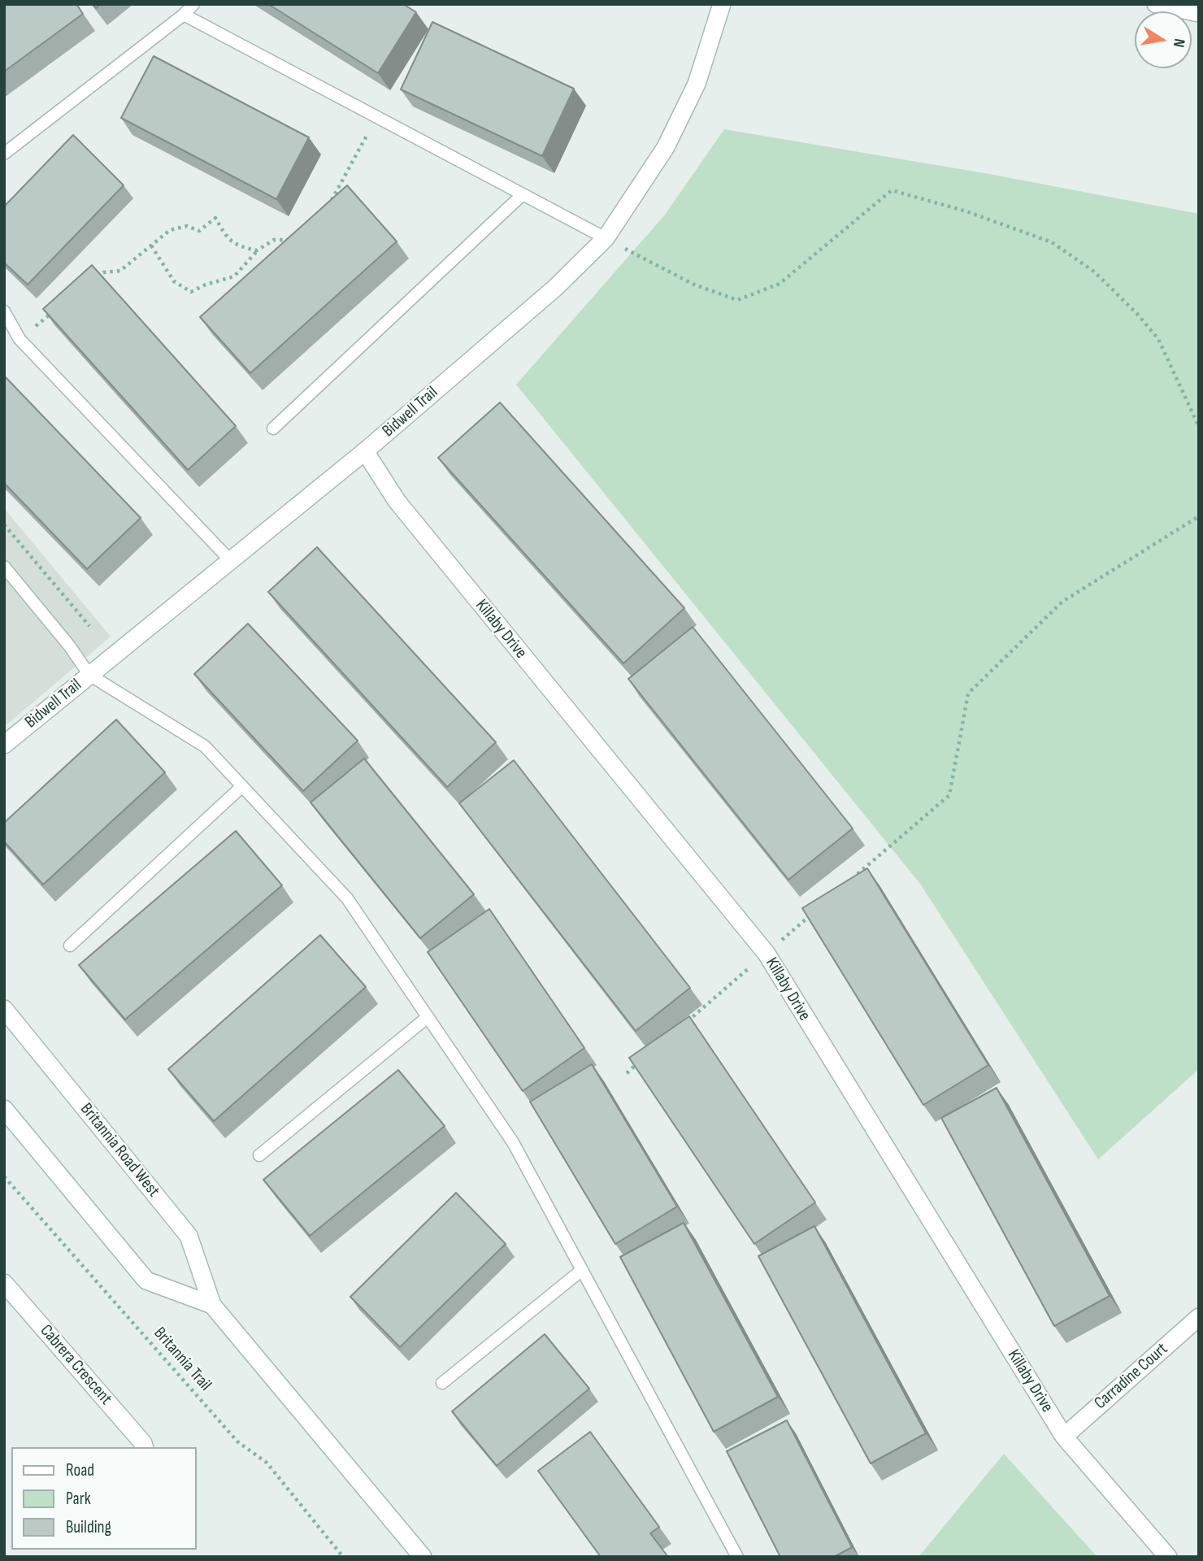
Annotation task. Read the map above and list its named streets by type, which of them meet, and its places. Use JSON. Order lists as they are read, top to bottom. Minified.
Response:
{"streets":{"street":["Bidwell Trail","Killaby Drive","Britannia Road West","Cabrera Crescent","Carradine Court"],"path":["Britannia Trail"]},"crossings":[["Bidwell Trail","Killaby Drive"],["Killaby Drive","Carradine Court"]],"legend":["Road","Park","Building"],"north":"right"}
